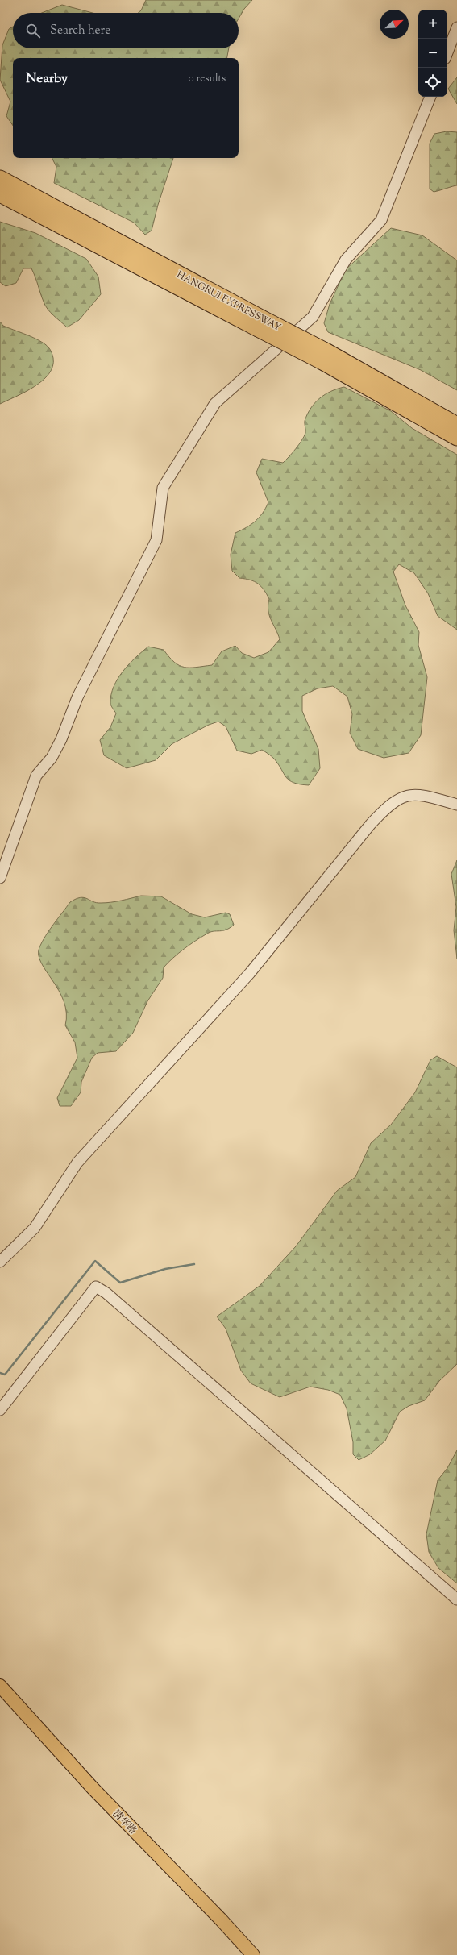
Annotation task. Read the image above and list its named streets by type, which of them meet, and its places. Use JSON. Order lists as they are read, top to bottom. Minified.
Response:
{"streets":{"highway":["HANGRUI EXPRESSWAY"],"main road":["清华路"]},"north":"top right","page":{"map_buttons":["+","−"],"search":"Search here","heading":["Nearby","0 results"]}}
